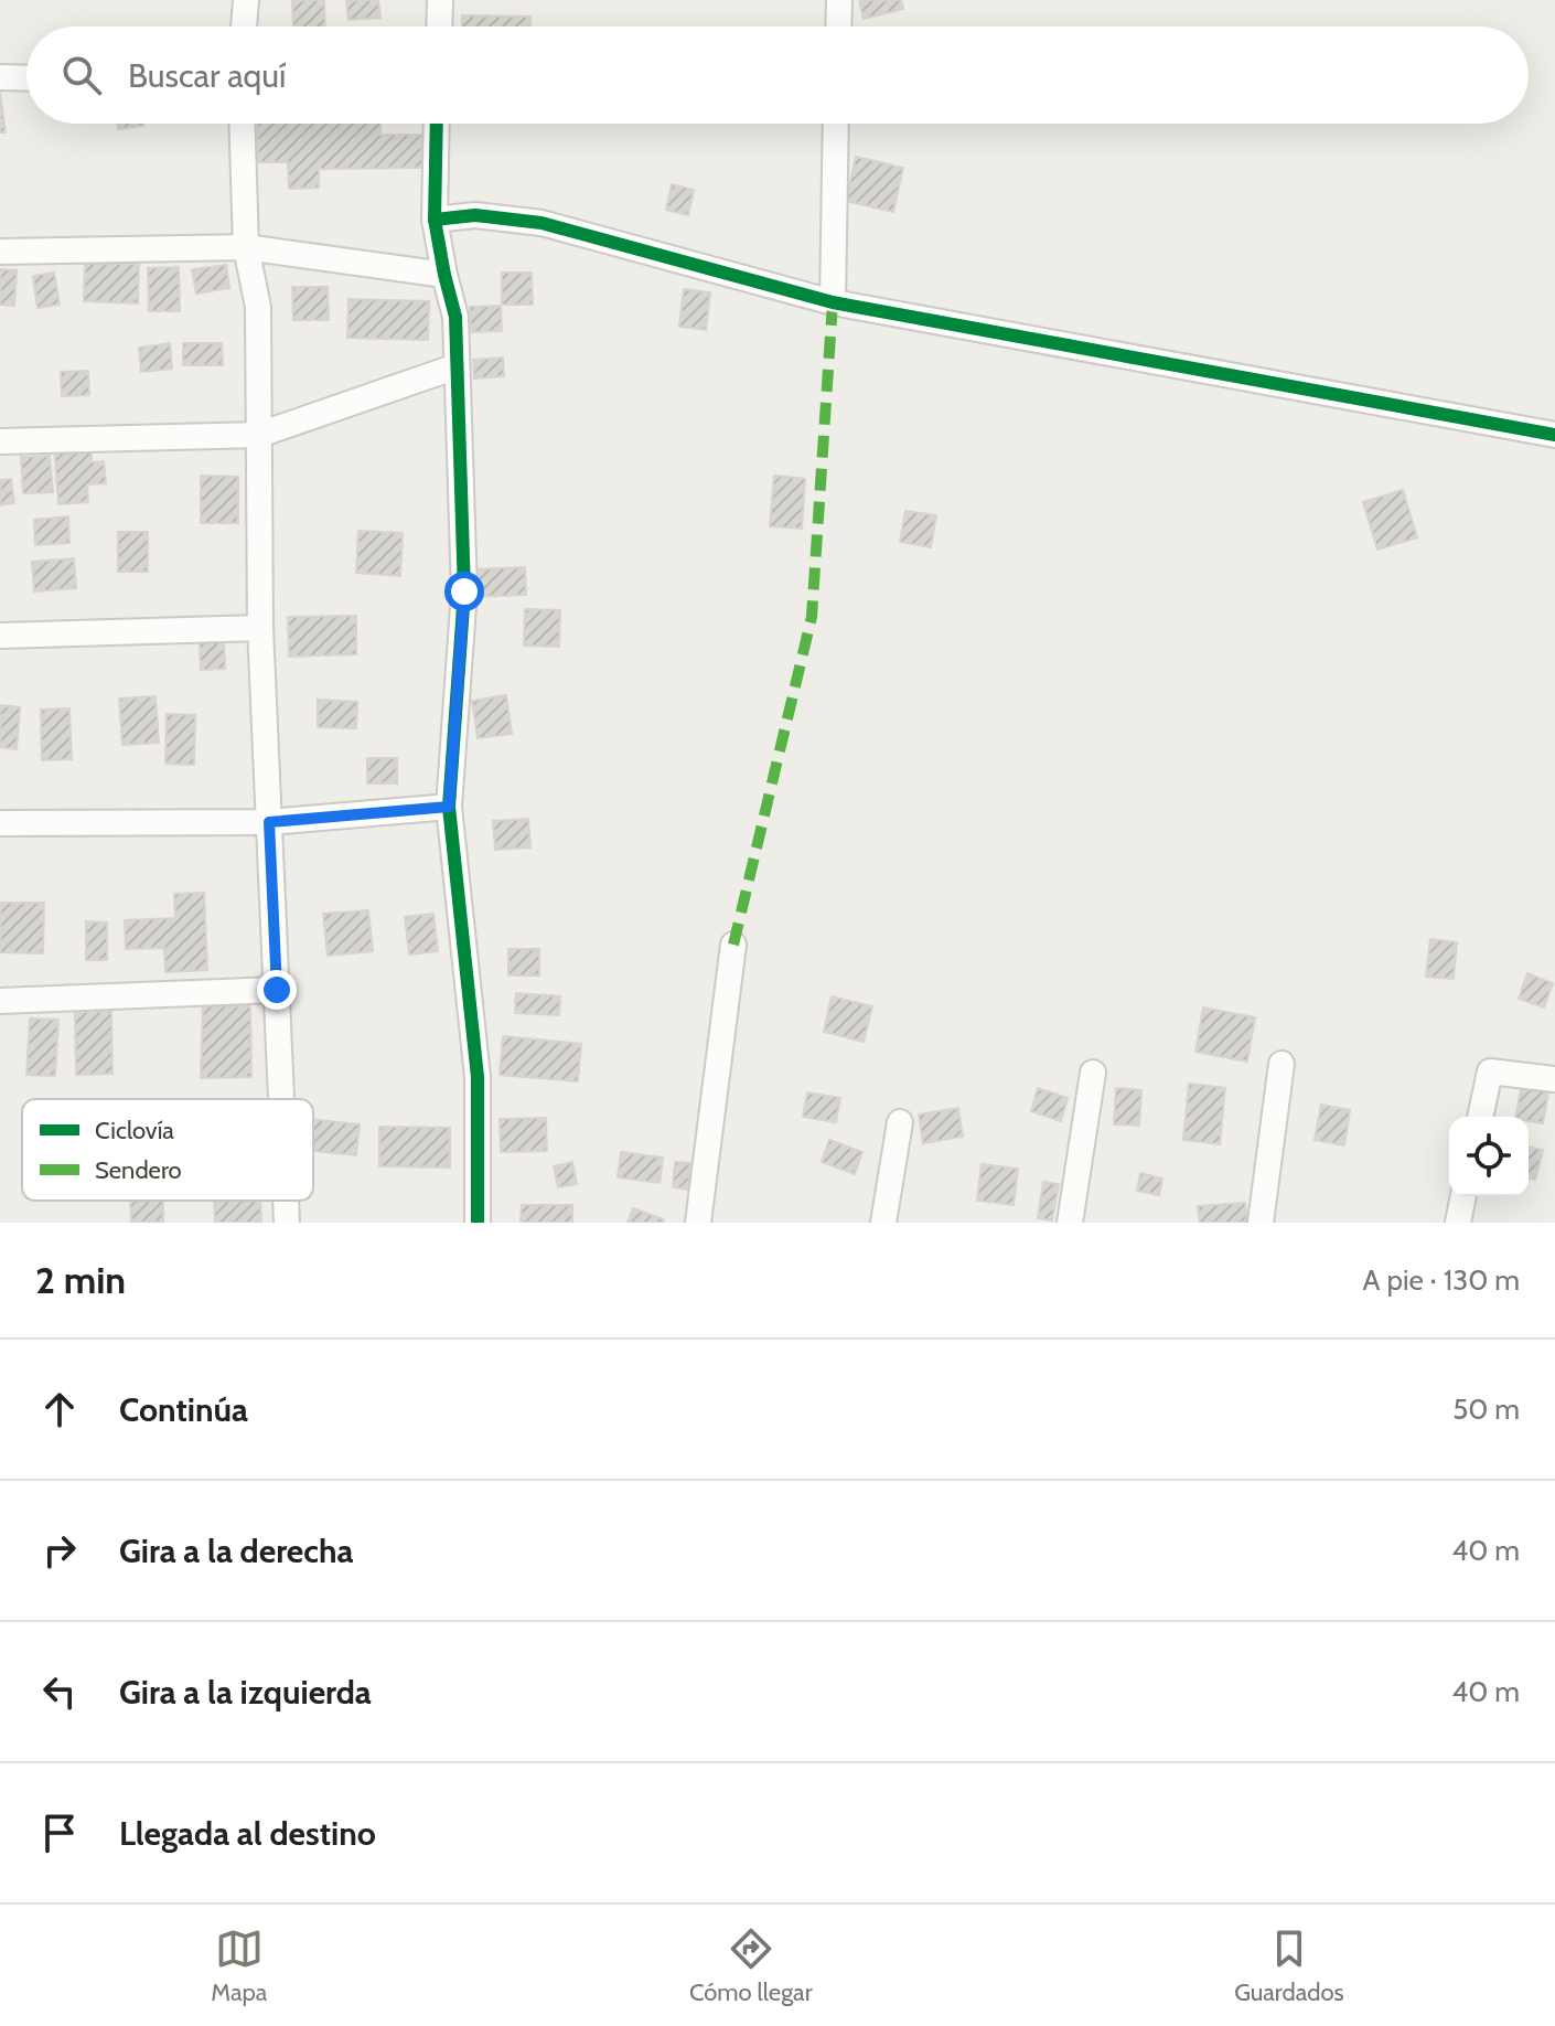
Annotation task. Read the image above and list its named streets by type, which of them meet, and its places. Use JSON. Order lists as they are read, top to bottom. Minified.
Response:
{"legend":["Ciclovía","Sendero"],"page":{"search":"Buscar aquí","heading":["2 min","A pie · 130 m"],"list":[["Continúa","50 m"],["Gira a la derecha","40 m"],["Gira a la izquierda","40 m"],"Llegada al destino"],"nav":["Mapa","Cómo llegar","Guardados"]}}
